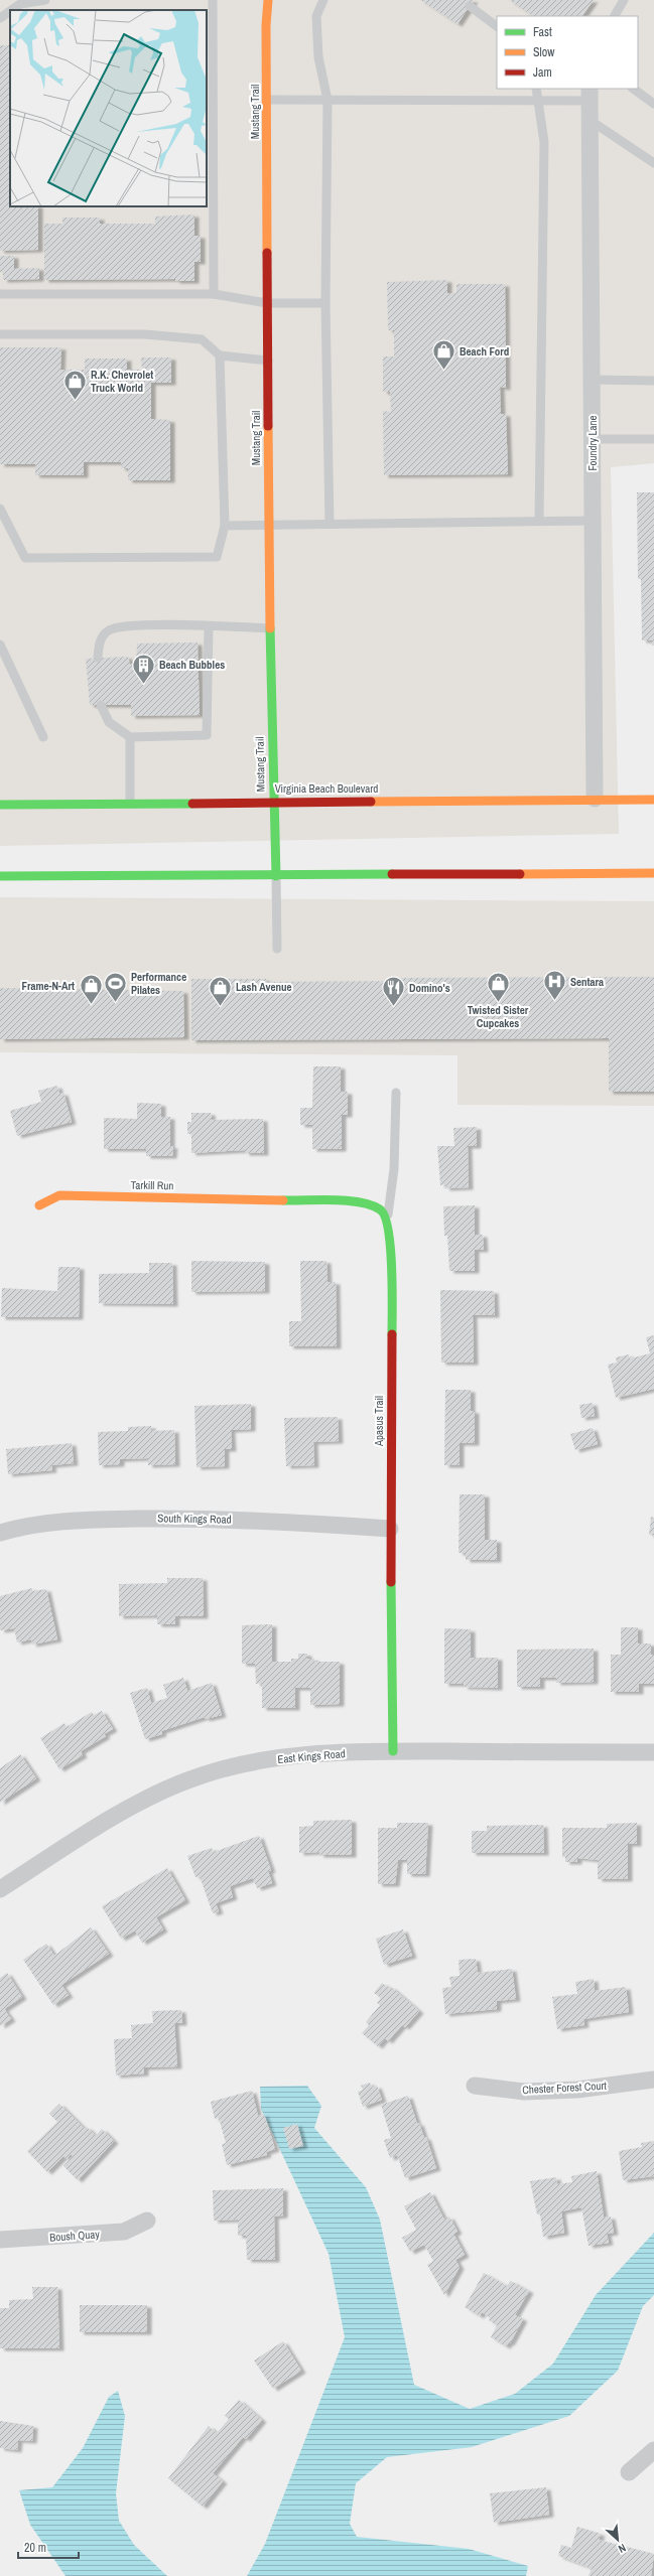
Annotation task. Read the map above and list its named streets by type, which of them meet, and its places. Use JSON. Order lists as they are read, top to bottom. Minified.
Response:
{"streets":{"street":["Mustang Trail","Foundry Lane","Virginia Beach Boulevard","Tarkill Run","Apasus Trail","South Kings Road","East Kings Road","Chester Forest Court","Boush Quay"]},"crossings":[["Mustang Trail","Virginia Beach Boulevard"],["Foundry Lane","Virginia Beach Boulevard"],["Tarkill Run","Apasus Trail"],["Apasus Trail","South Kings Road"],["Apasus Trail","East Kings Road"]],"places":{"shop":["Beach Ford","R.K. Chevrolet Truck World","Twisted Sister Cupcakes","Frame-N-Art","Lash Avenue"],"building":["Beach Bubbles"],"hospital":["Sentara"],"sports":["Performance Pilates"],"restaurant":["Domino's"]},"legend":["Fast","Slow","Jam"],"scale_bar":"20 m","north":"bottom right"}
